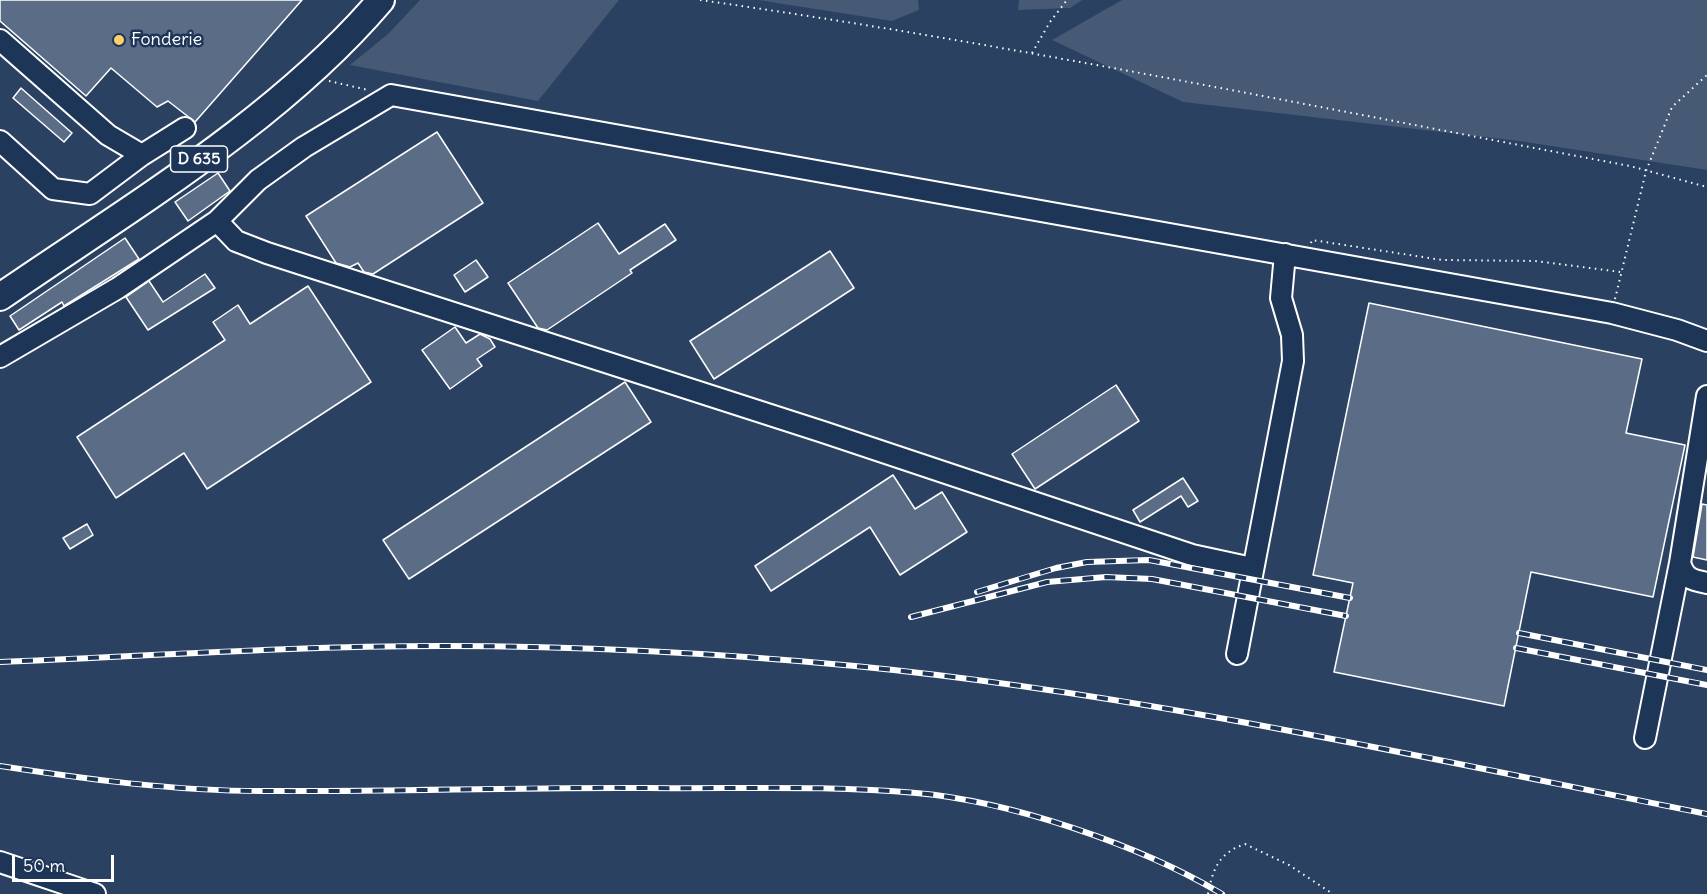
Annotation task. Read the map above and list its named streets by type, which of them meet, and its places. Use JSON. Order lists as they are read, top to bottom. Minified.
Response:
{"streets":{"main road":["D 635"]},"places":["Fonderie"],"scale_bar":"50 m"}
